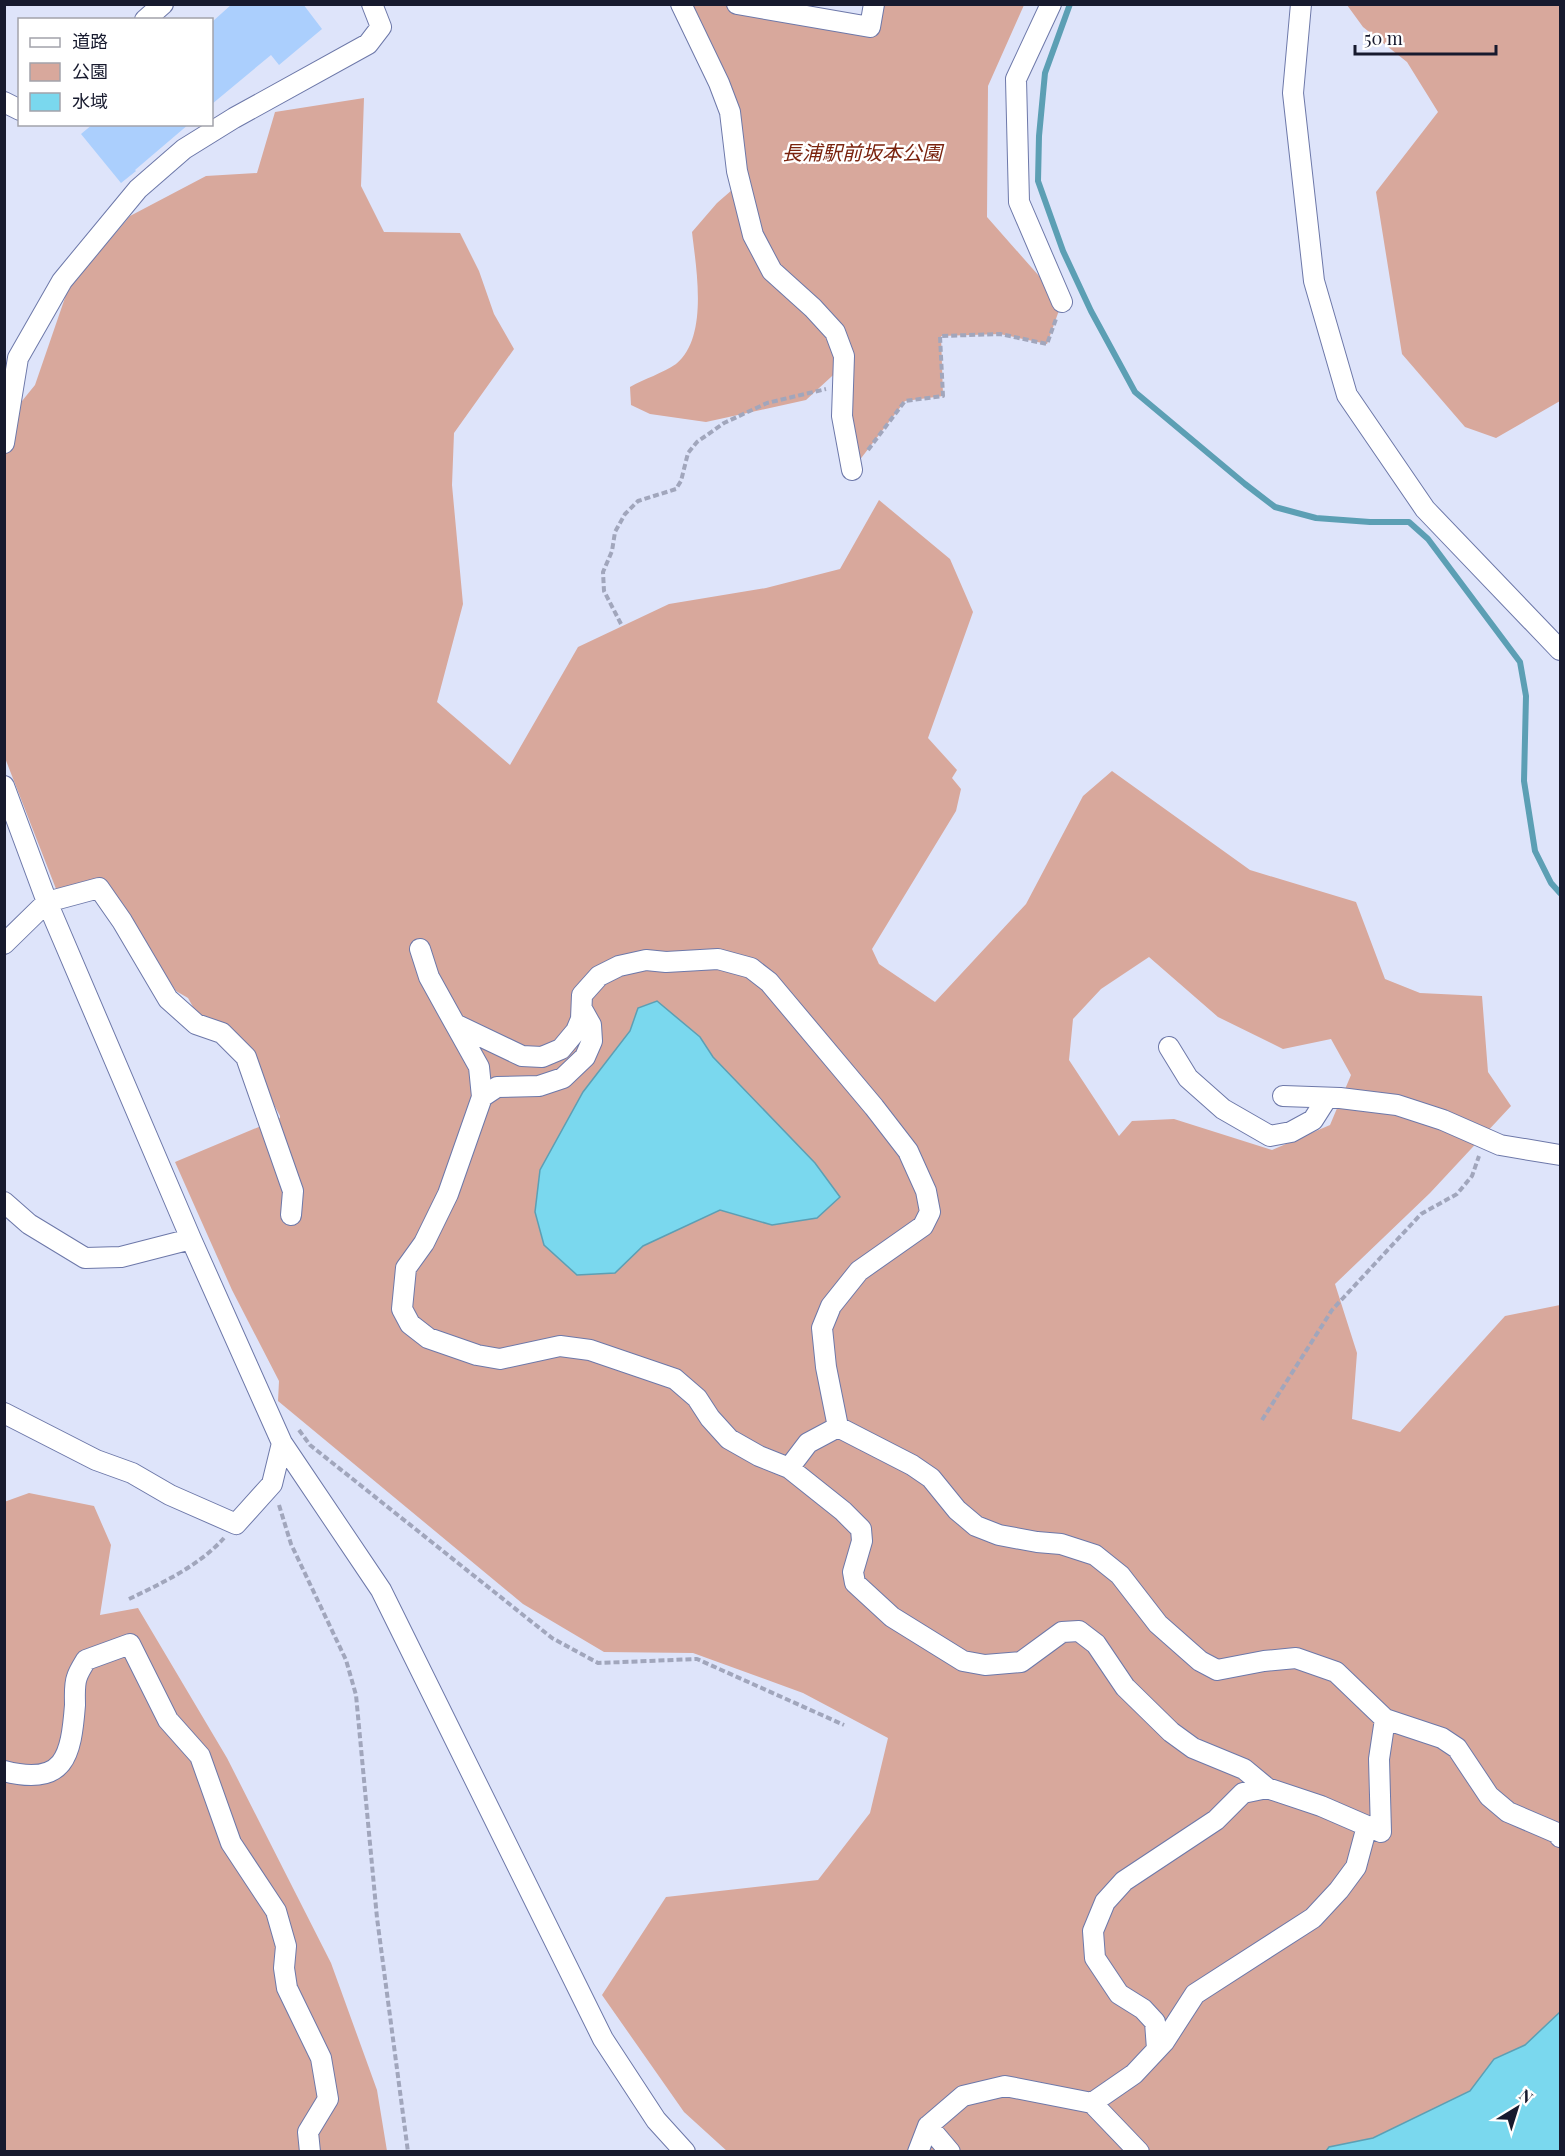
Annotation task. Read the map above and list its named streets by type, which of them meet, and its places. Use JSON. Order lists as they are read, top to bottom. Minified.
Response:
{"parks":["長浦駅前坂本公園"],"legend":["道路","公園","水域"],"scale_bar":"50 m","north":"top right"}
